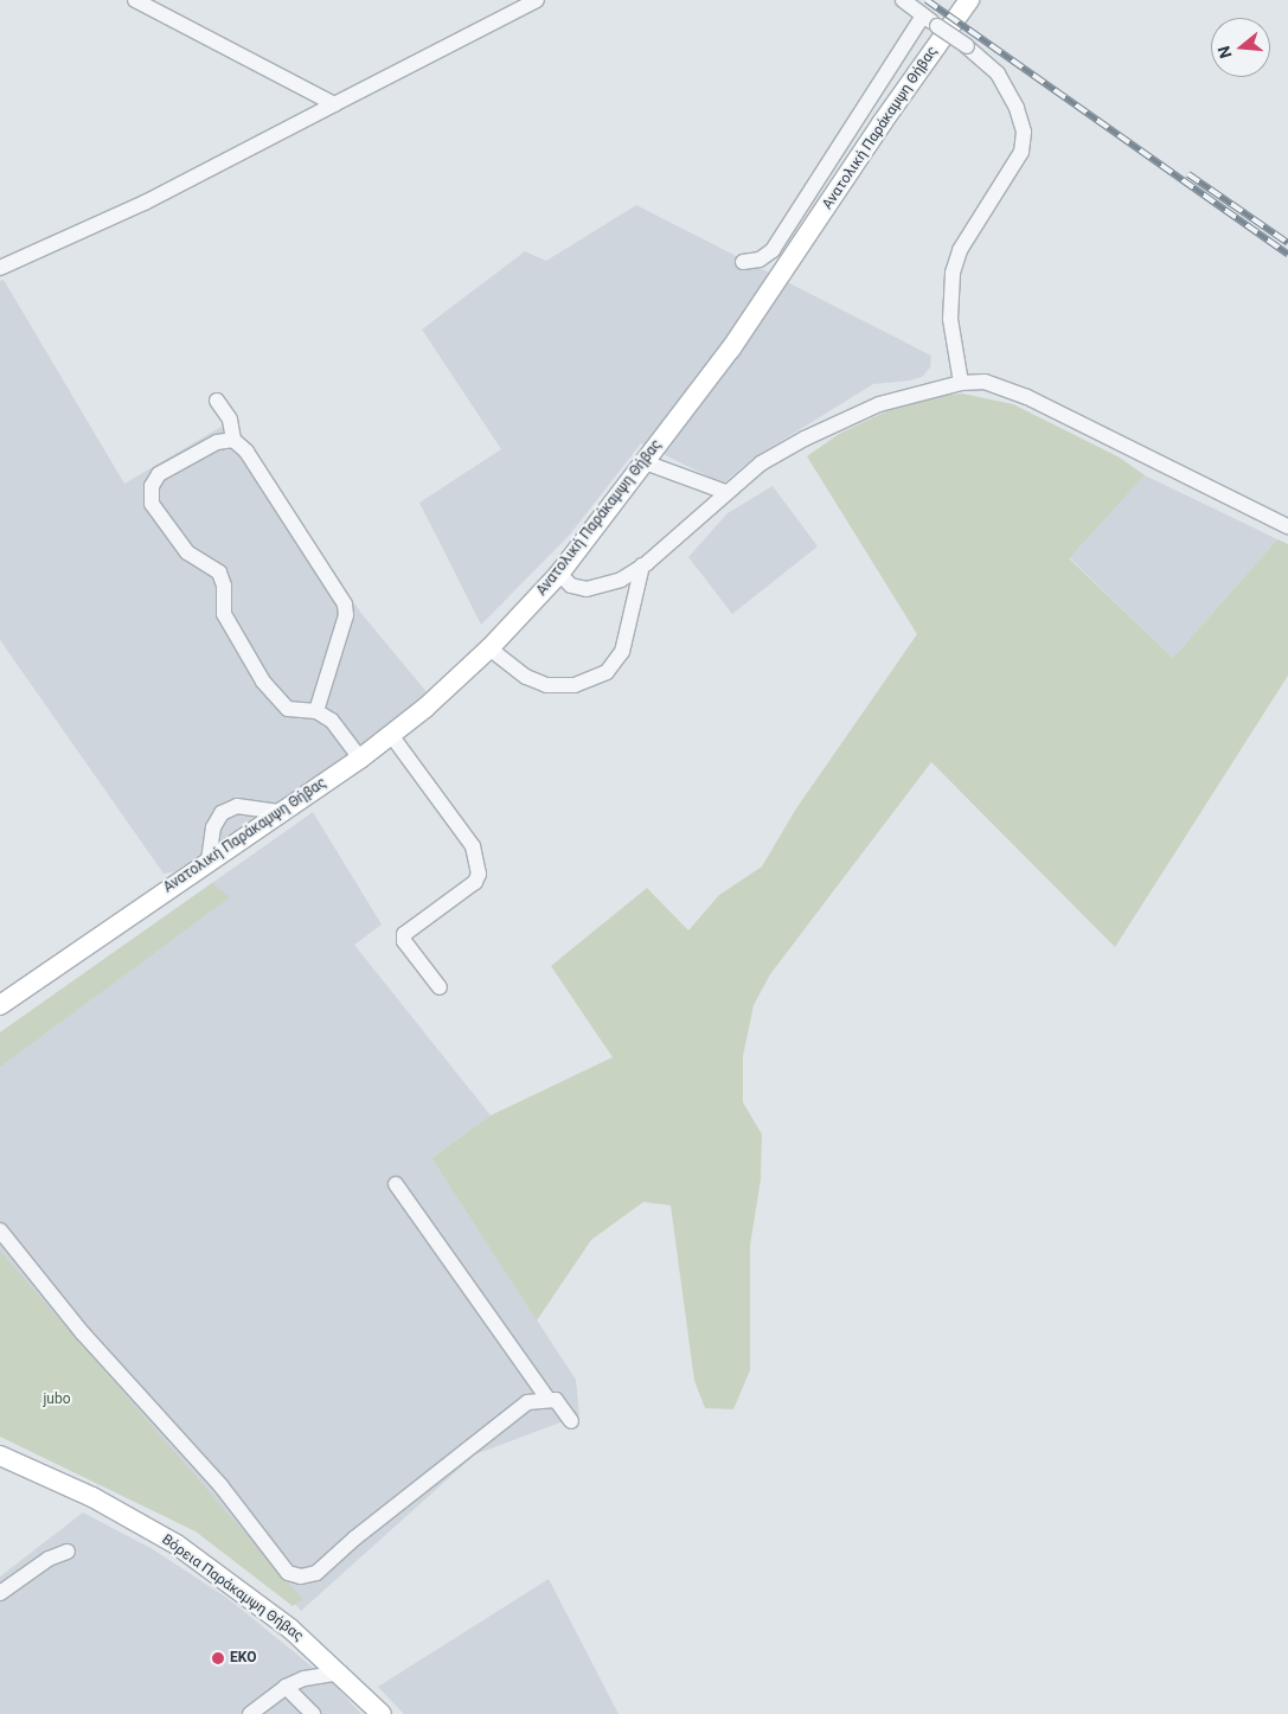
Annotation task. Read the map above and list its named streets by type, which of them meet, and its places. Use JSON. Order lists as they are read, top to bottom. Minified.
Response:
{"streets":{"main road":["Ανατολική Παράκαμψη Θήβας","Βόρεια Παράκαμψη Θήβας"]},"parks":["jubo"],"places":["EKO"],"north":"left"}
